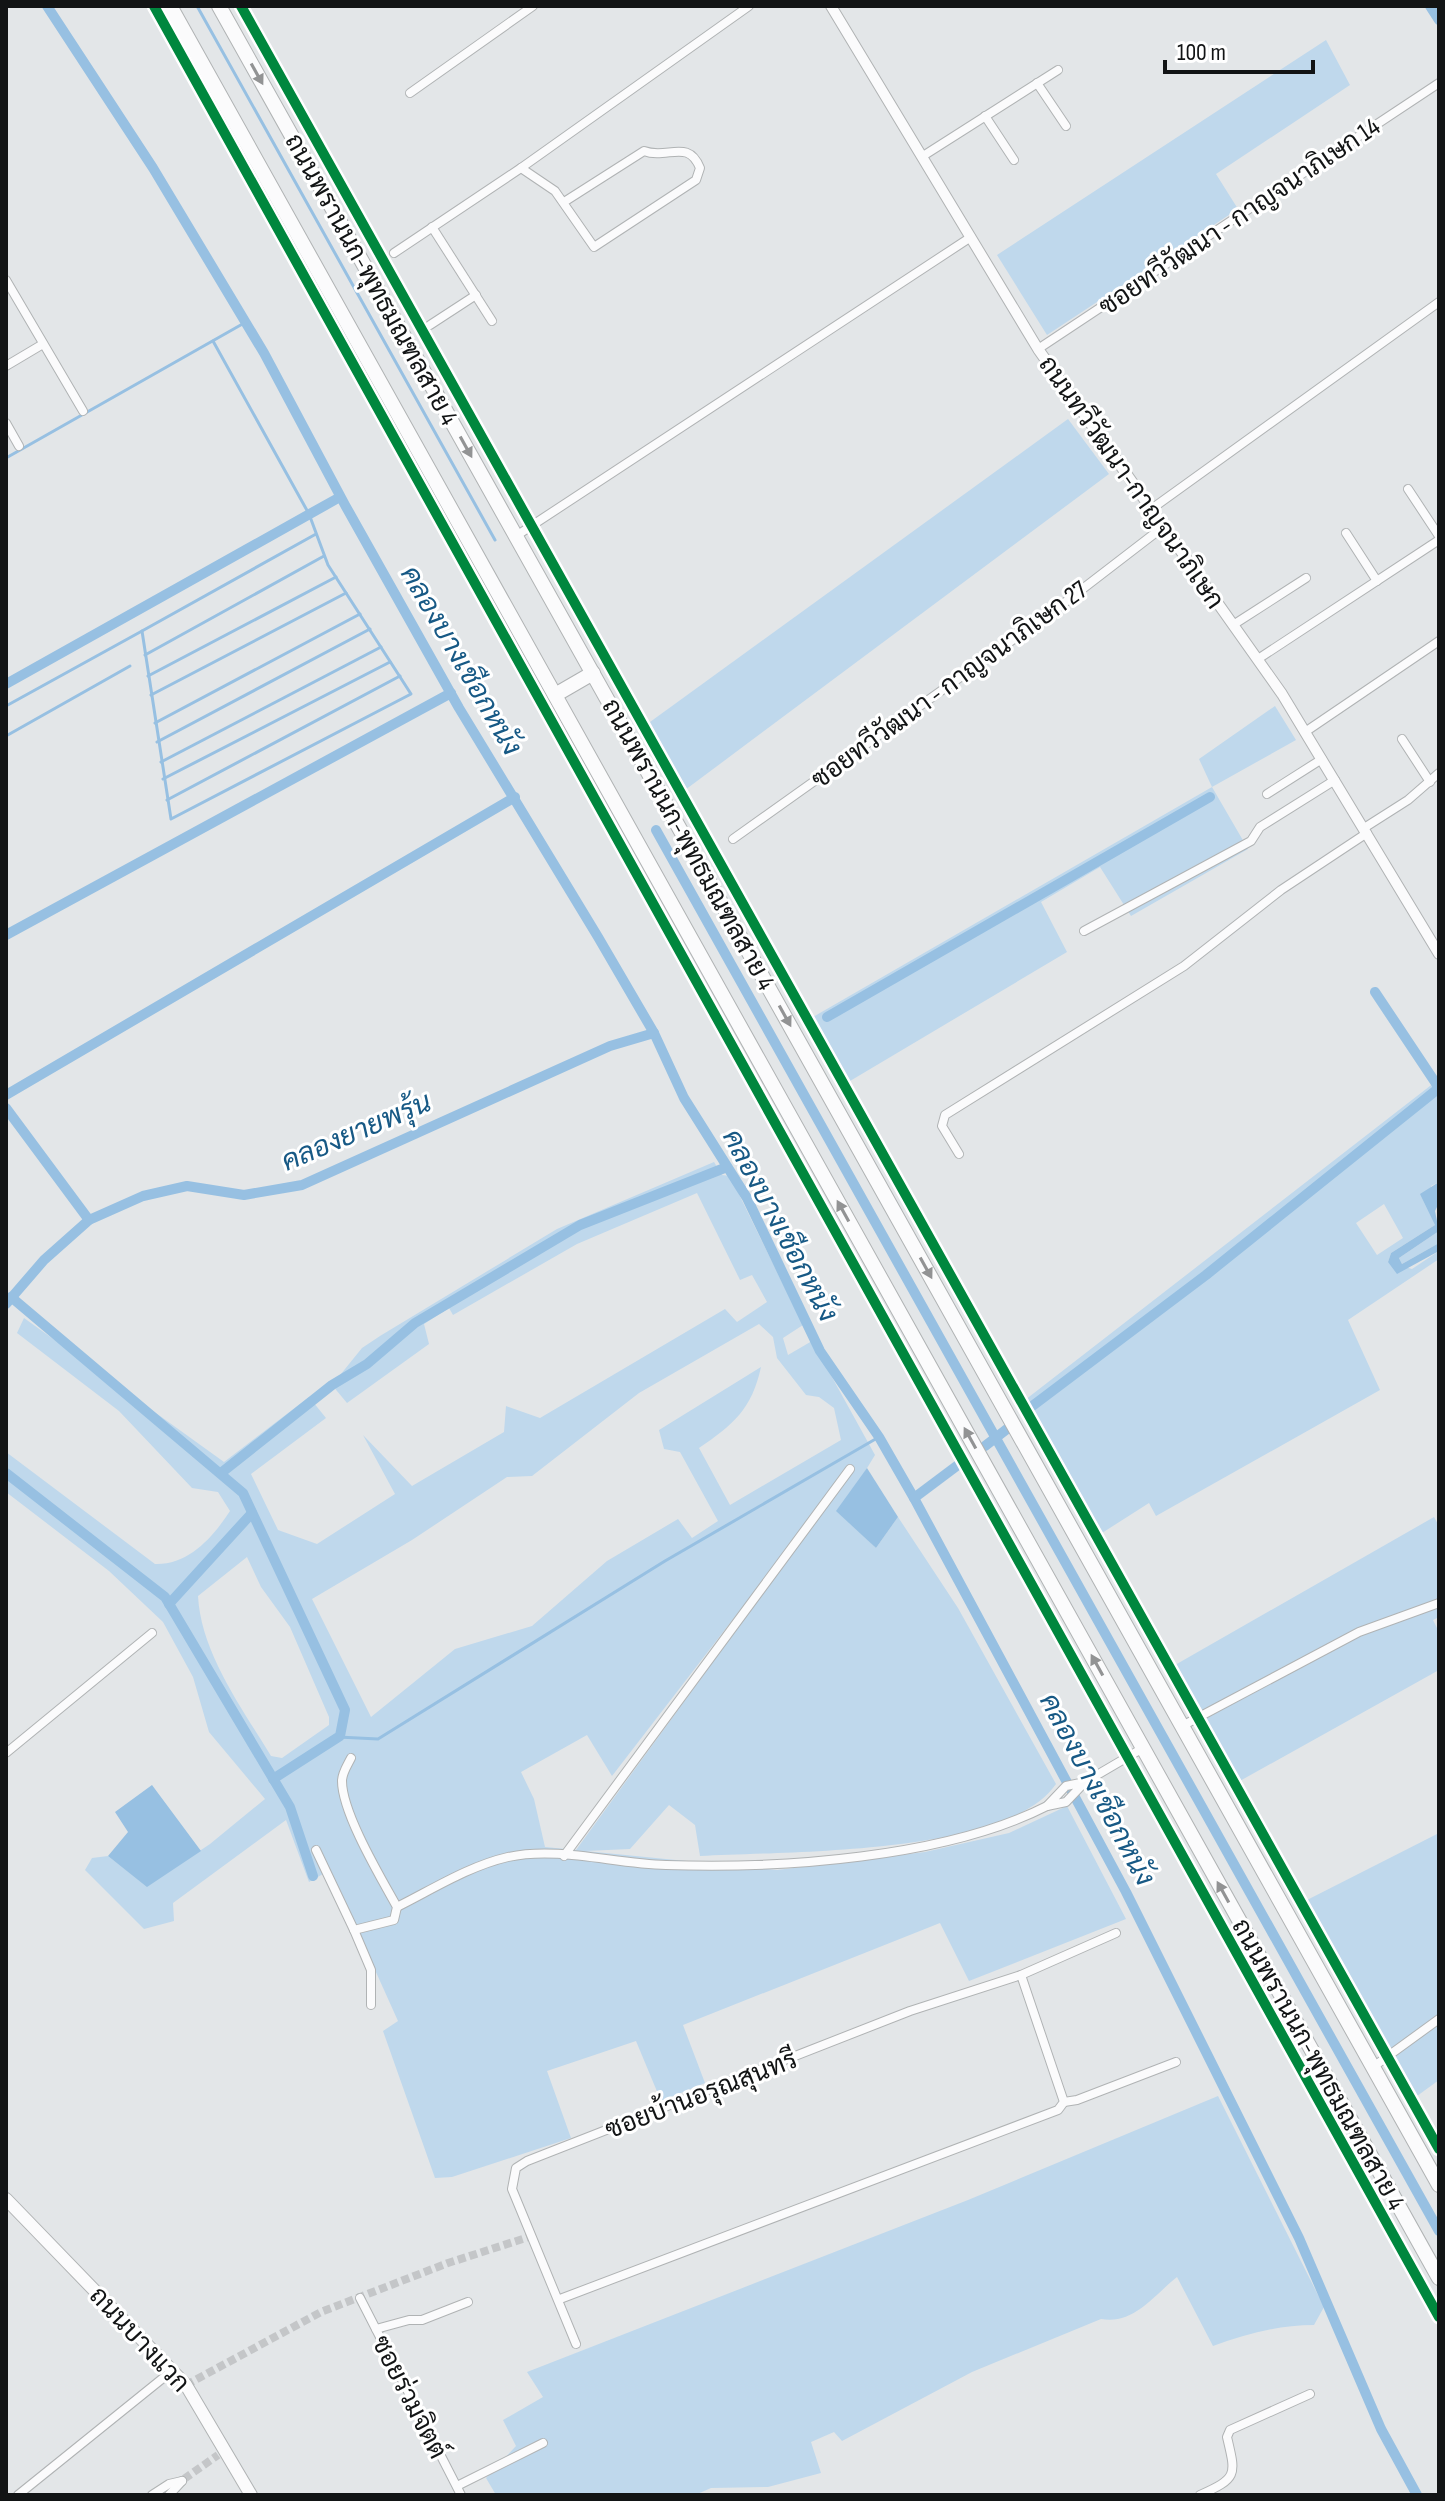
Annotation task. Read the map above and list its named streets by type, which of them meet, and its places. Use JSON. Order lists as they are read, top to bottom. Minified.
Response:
{"streets":{"main road":["ถนนพรานนก-พุทธมณฑลสาย 4","ถนนบางแวก"],"street":["ซอยทวีวัฒนา - กาญจนาภิเษก 14","ถนนทวีวัฒนา-กาญจนาภิเษก","ซอยทวีวัฒนา - กาญจนาภิเษก 27","ซอยบ้านอรุณสุนทรี","ซอยร่วมจิตต์"]},"crossings":[["ซอยทวีวัฒนา - กาญจนาภิเษก 14","ถนนทวีวัฒนา-กาญจนาภิเษก"],["ถนนทวีวัฒนา-กาญจนาภิเษก","ซอยทวีวัฒนา - กาญจนาภิเษก 27"]],"water":["คลองบางเชือกหนัง","คลองยายพรุ้น"],"scale_bar":"100 m"}
